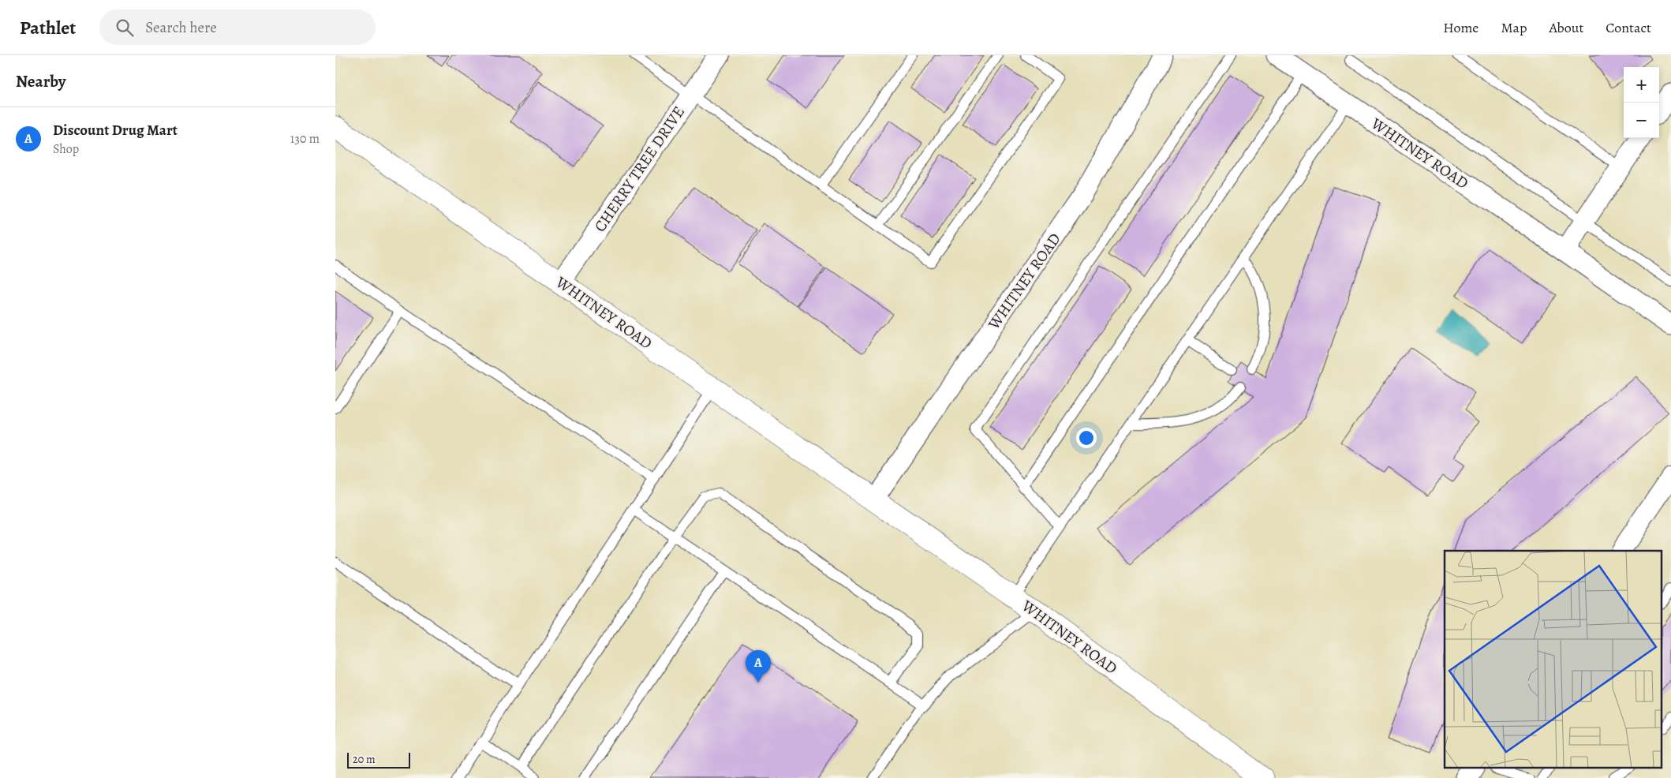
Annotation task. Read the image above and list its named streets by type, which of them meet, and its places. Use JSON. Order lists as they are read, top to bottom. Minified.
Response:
{"streets":{"street":["WHITNEY ROAD","CHERRY TREE DRIVE"]},"crossings":[["WHITNEY ROAD","CHERRY TREE DRIVE"]],"scale_bar":"20 m","page":{"header":"Pathlet","search":"Search here","nav":["Home","Map","About","Contact"],"heading":"Nearby","map_buttons":["+","−"],"list":[{"mark":"A","name":"Discount Drug Mart","note":"Shop","value":"130 m"}],"pins":"A","scale":"20 m"}}
